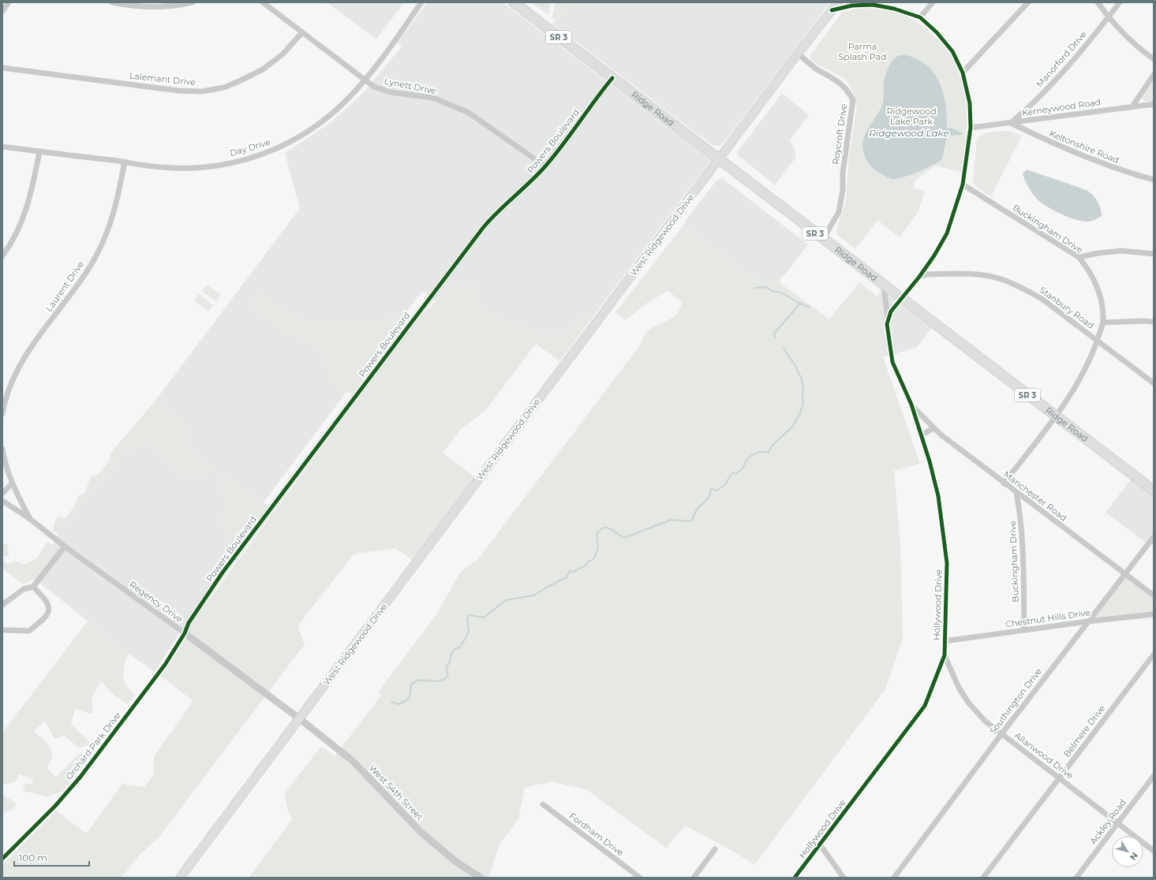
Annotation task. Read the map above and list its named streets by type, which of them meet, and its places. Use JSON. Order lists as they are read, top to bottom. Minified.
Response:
{"streets":{"main road":["SR 3","Ridge Road","West Ridgewood Drive"],"street":["Manorford Drive","Lalemant Drive","Lynett Drive","Kerneywood Road","Roycroft Drive","Powers Boulevard","Keltonshire Road","Day Drive","Buckingham Drive","Laurent Drive","Stanbury Road","Manchester Road","Regency Drive","Hollywood Drive","Chestnut Hills Drive","Southington Drive","Belmere Drive","Orchard Park Drive","Allanwood Drive","West 54th Street","Ackley Road","Fordham Drive"]},"crossings":[["Manorford Drive","Kerneywood Road"],["Manorford Drive","Keltonshire Road"],["Lalemant Drive","Lynett Drive"],["Lynett Drive","Powers Boulevard"],["Lynett Drive","Day Drive"],["Kerneywood Road","Keltonshire Road"],["Kerneywood Road","Hollywood Drive"],["Ridge Road","Roycroft Drive"],["Ridge Road","Powers Boulevard"],["Ridge Road","Buckingham Drive"],["Ridge Road","West Ridgewood Drive"],["Ridge Road","Hollywood Drive"],["Roycroft Drive","West Ridgewood Drive"],["Powers Boulevard","Regency Drive"],["Powers Boulevard","Orchard Park Drive"],["Day Drive","Laurent Drive"],["Buckingham Drive","Stanbury Road"],["Buckingham Drive","Manchester Road"],["Buckingham Drive","Hollywood Drive"],["Buckingham Drive","Chestnut Hills Drive"],["West Ridgewood Drive","Regency Drive"],["West Ridgewood Drive","West 54th Street"],["Stanbury Road","Hollywood Drive"],["Manchester Road","Hollywood Drive"],["Manchester Road","Southington Drive"],["Regency Drive","Orchard Park Drive"],["Regency Drive","West 54th Street"],["Hollywood Drive","Chestnut Hills Drive"],["Hollywood Drive","Allanwood Drive"],["Chestnut Hills Drive","Southington Drive"],["Southington Drive","Allanwood Drive"],["Belmere Drive","Allanwood Drive"],["Allanwood Drive","Ackley Road"]],"water":["Ridgewood Lake"],"parks":["Parma Splash Pad","Ridgewood Lake Park"],"scale_bar":"100 m","north":"bottom right"}
